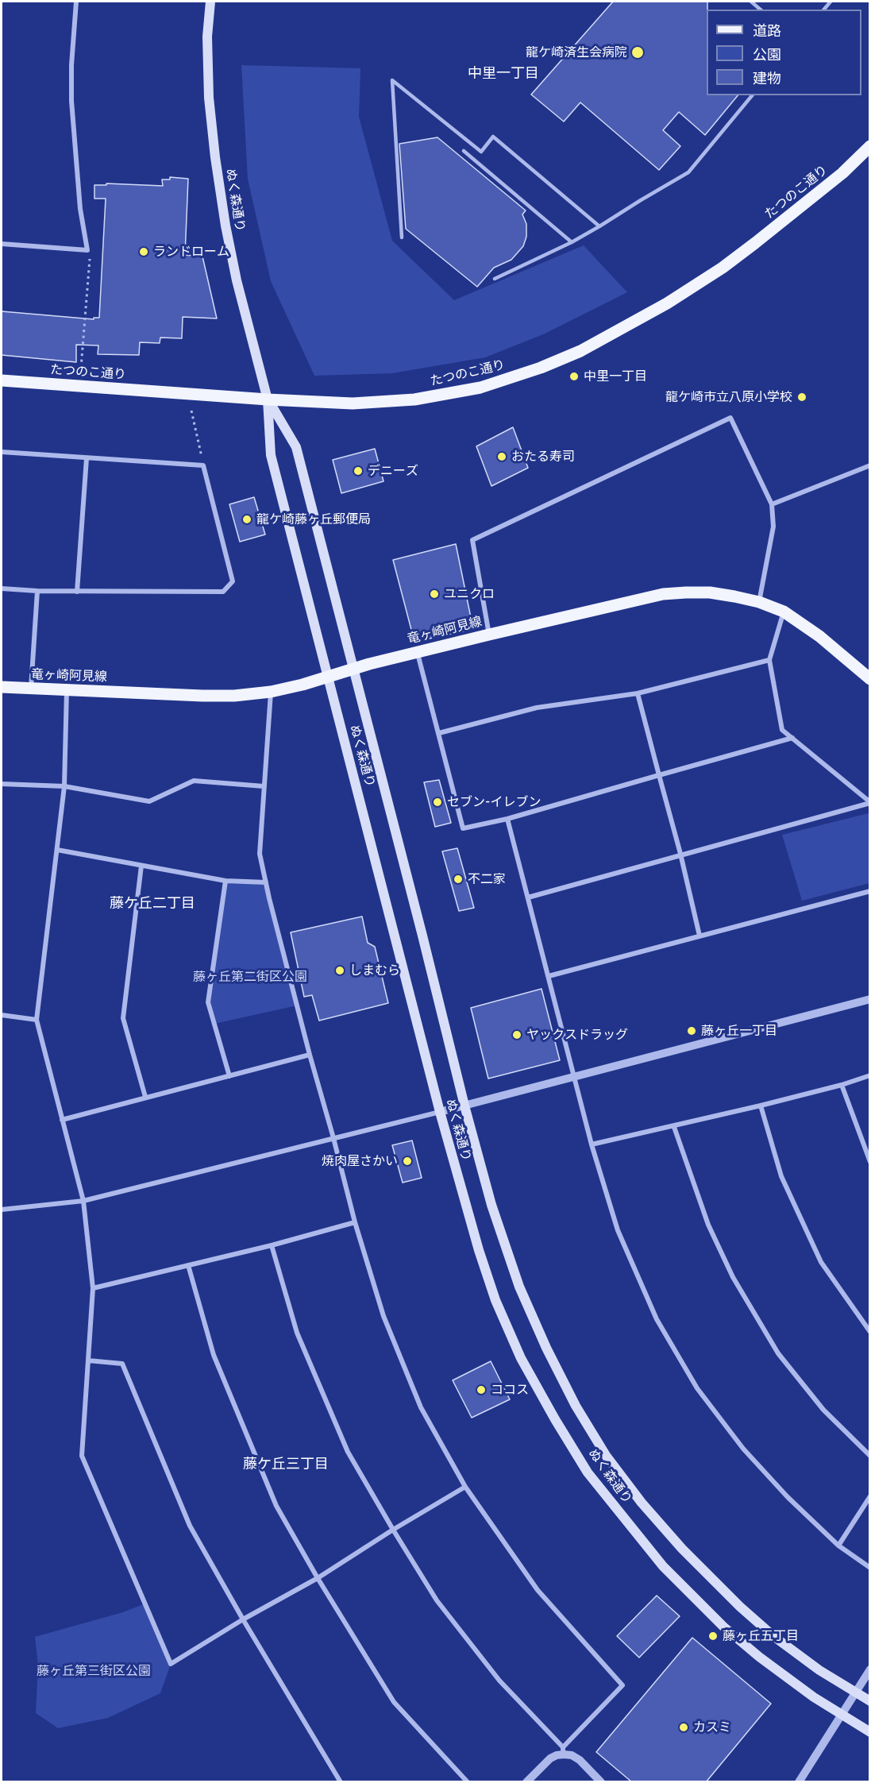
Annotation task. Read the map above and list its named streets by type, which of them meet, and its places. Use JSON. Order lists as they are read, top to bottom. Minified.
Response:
{"streets":{"main road":["たつのこ通り","ぬく森通り","竜ヶ崎阿見線"]},"crossings":[["たつのこ通り","ぬく森通り"],["ぬく森通り","竜ヶ崎阿見線"]],"districts":["中里一丁目","藤ケ丘二丁目","藤ケ丘三丁目"],"parks":["藤ヶ丘第二街区公園","藤ヶ丘第三街区公園"],"places":["龍ケ崎済生会病院","ランドローム","中里一丁目","龍ケ崎市立八原小学校","おたる寿司","デニーズ","龍ケ崎藤ヶ丘郵便局","ユニクロ","セブン-イレブン","不二家","しまむら","藤ヶ丘一丁目","ヤックスドラッグ","焼肉屋さかい","ココス","藤ヶ丘五丁目","カスミ"],"legend":["道路","公園","建物"]}
